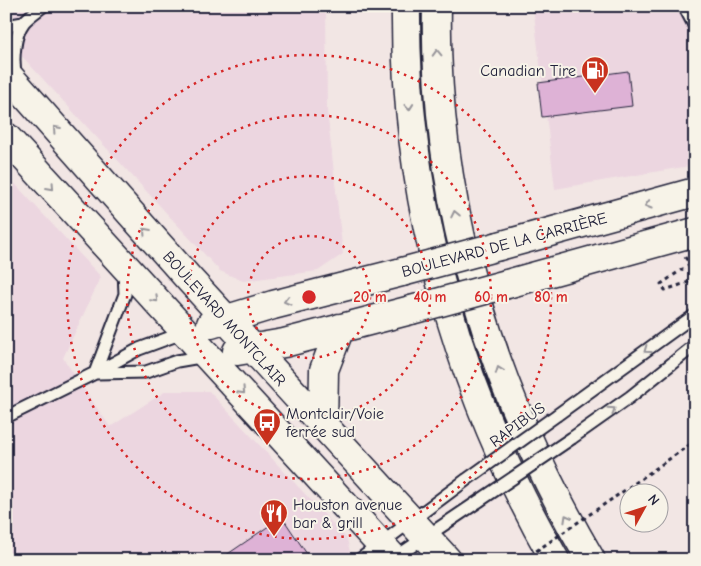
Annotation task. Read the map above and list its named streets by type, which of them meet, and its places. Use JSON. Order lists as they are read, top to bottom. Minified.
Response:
{"streets":{"main road":["BOULEVARD DE LA CARRIÈRE","BOULEVARD MONTCLAIR"],"lane":["RAPIBUS"]},"crossings":[["BOULEVARD DE LA CARRIÈRE","BOULEVARD MONTCLAIR"],["BOULEVARD MONTCLAIR","RAPIBUS"]],"places":{"fuel station":["Canadian Tire"],"bus stop":["Montclair/Voie ferrée sud"],"restaurant":["Houston avenue bar & grill"]},"north":"top right","rings":["20 m","40 m","60 m","80 m"]}
